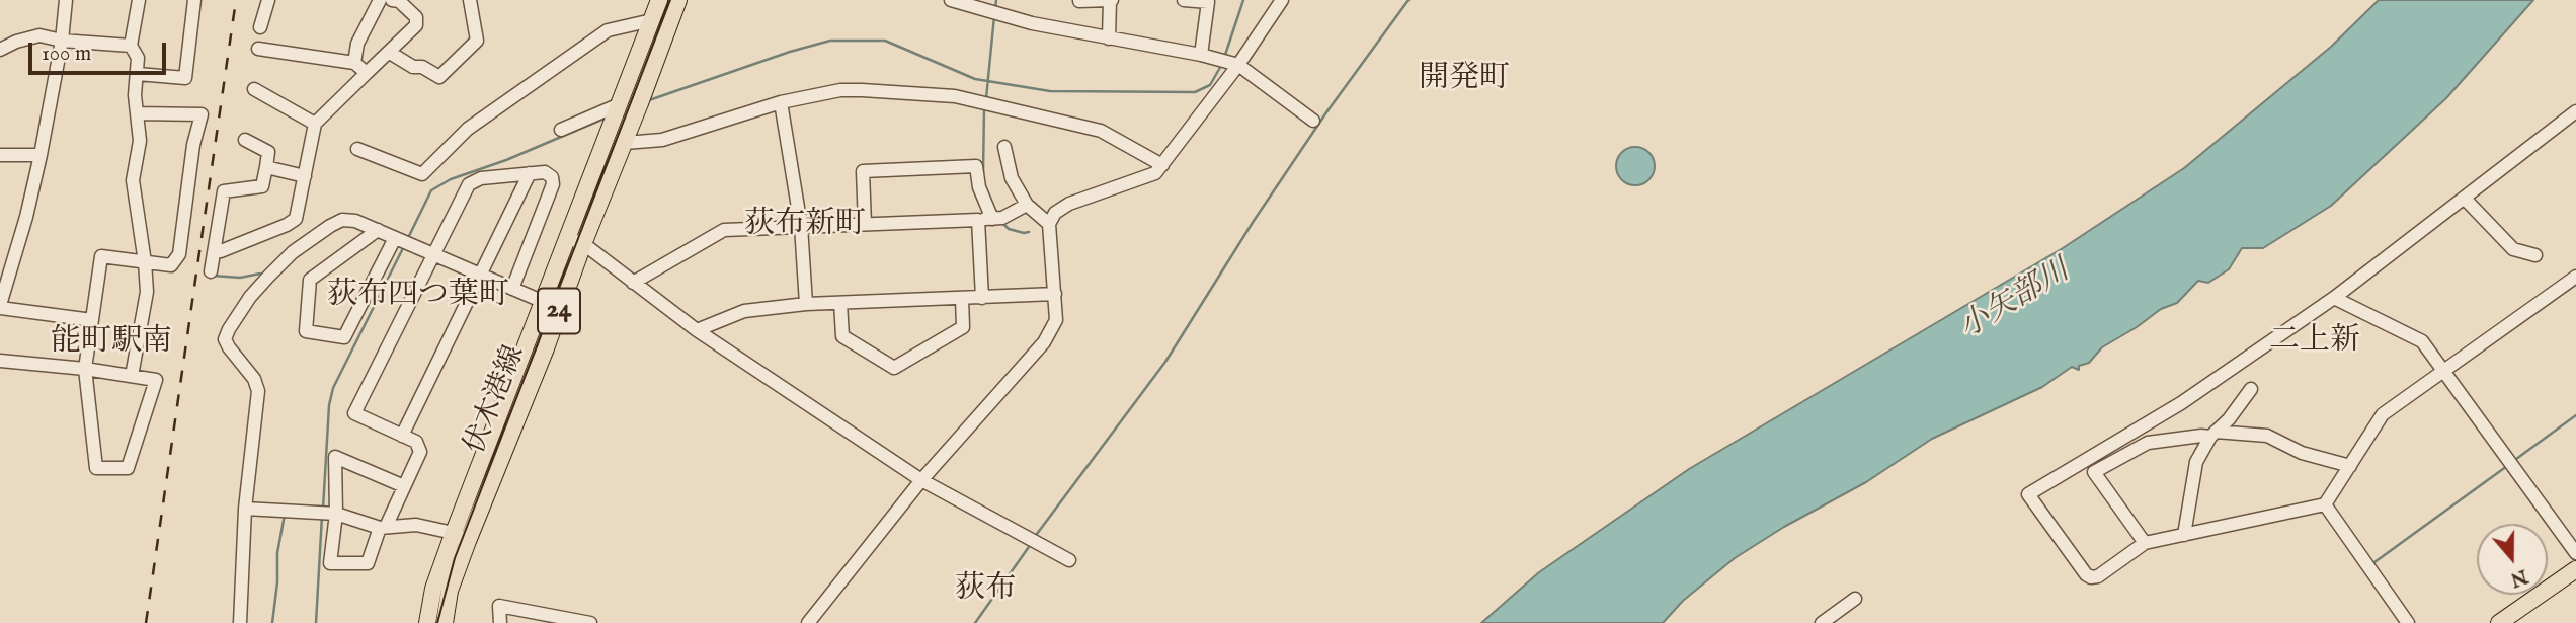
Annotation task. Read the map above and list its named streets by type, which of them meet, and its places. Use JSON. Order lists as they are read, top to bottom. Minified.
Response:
{"streets":{"main road":["24","伏木港線"]},"districts":["開発町","荻布新町","荻布四つ葉町","二上新","能町駅南","荻布"],"water":["小矢部川"],"scale_bar":"100 m","north":"bottom"}
